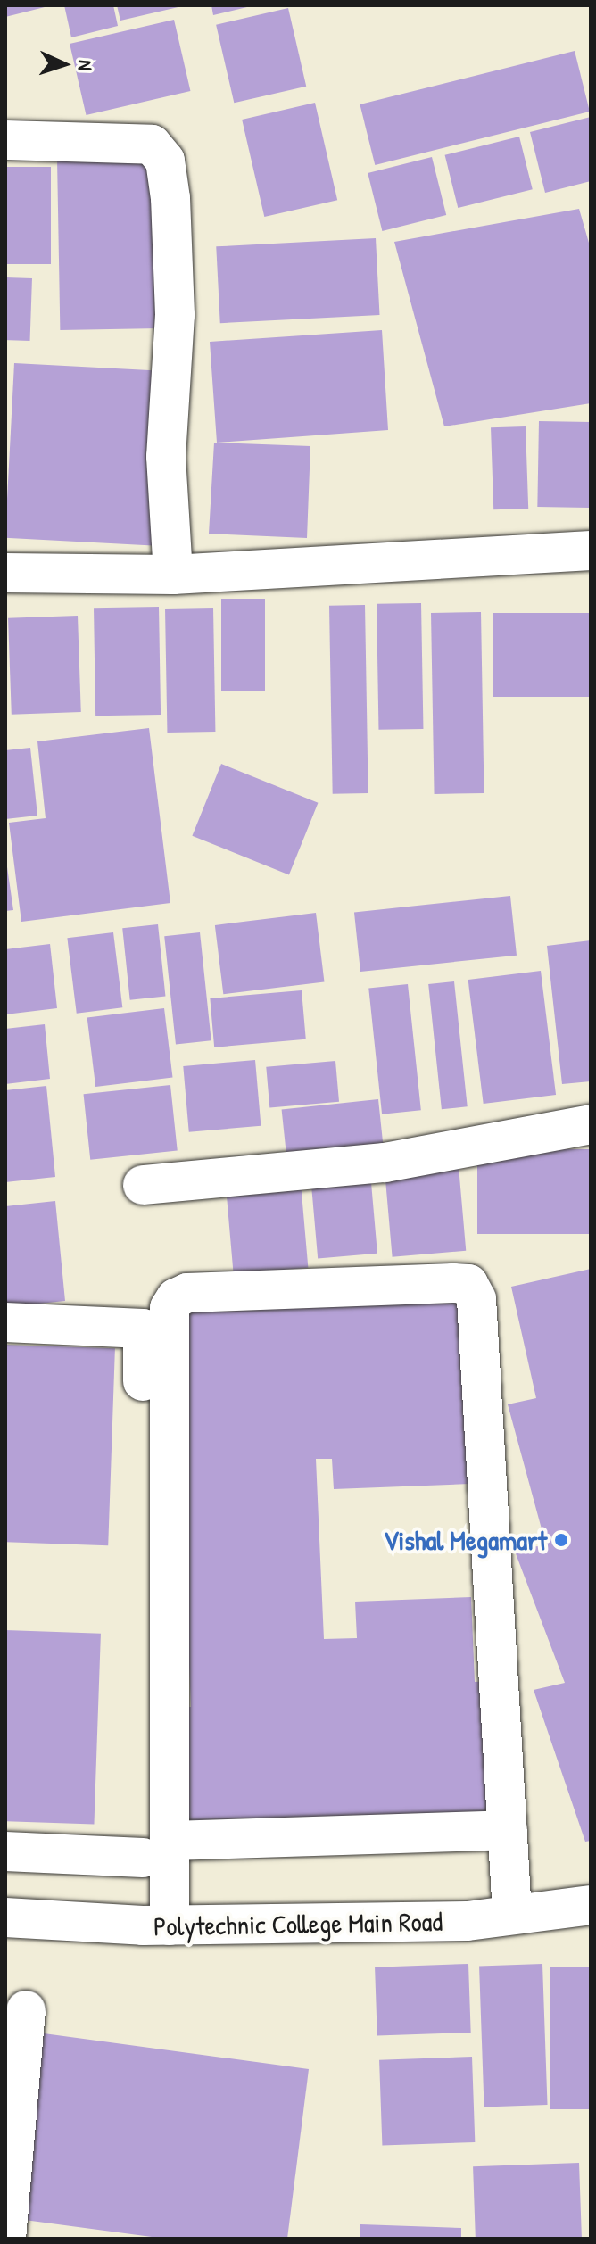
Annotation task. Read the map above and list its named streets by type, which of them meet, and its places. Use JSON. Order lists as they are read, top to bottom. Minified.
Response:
{"streets":{"street":["Polytechnic College Main Road"]},"places":["Vishal Megamart"],"north":"right"}
